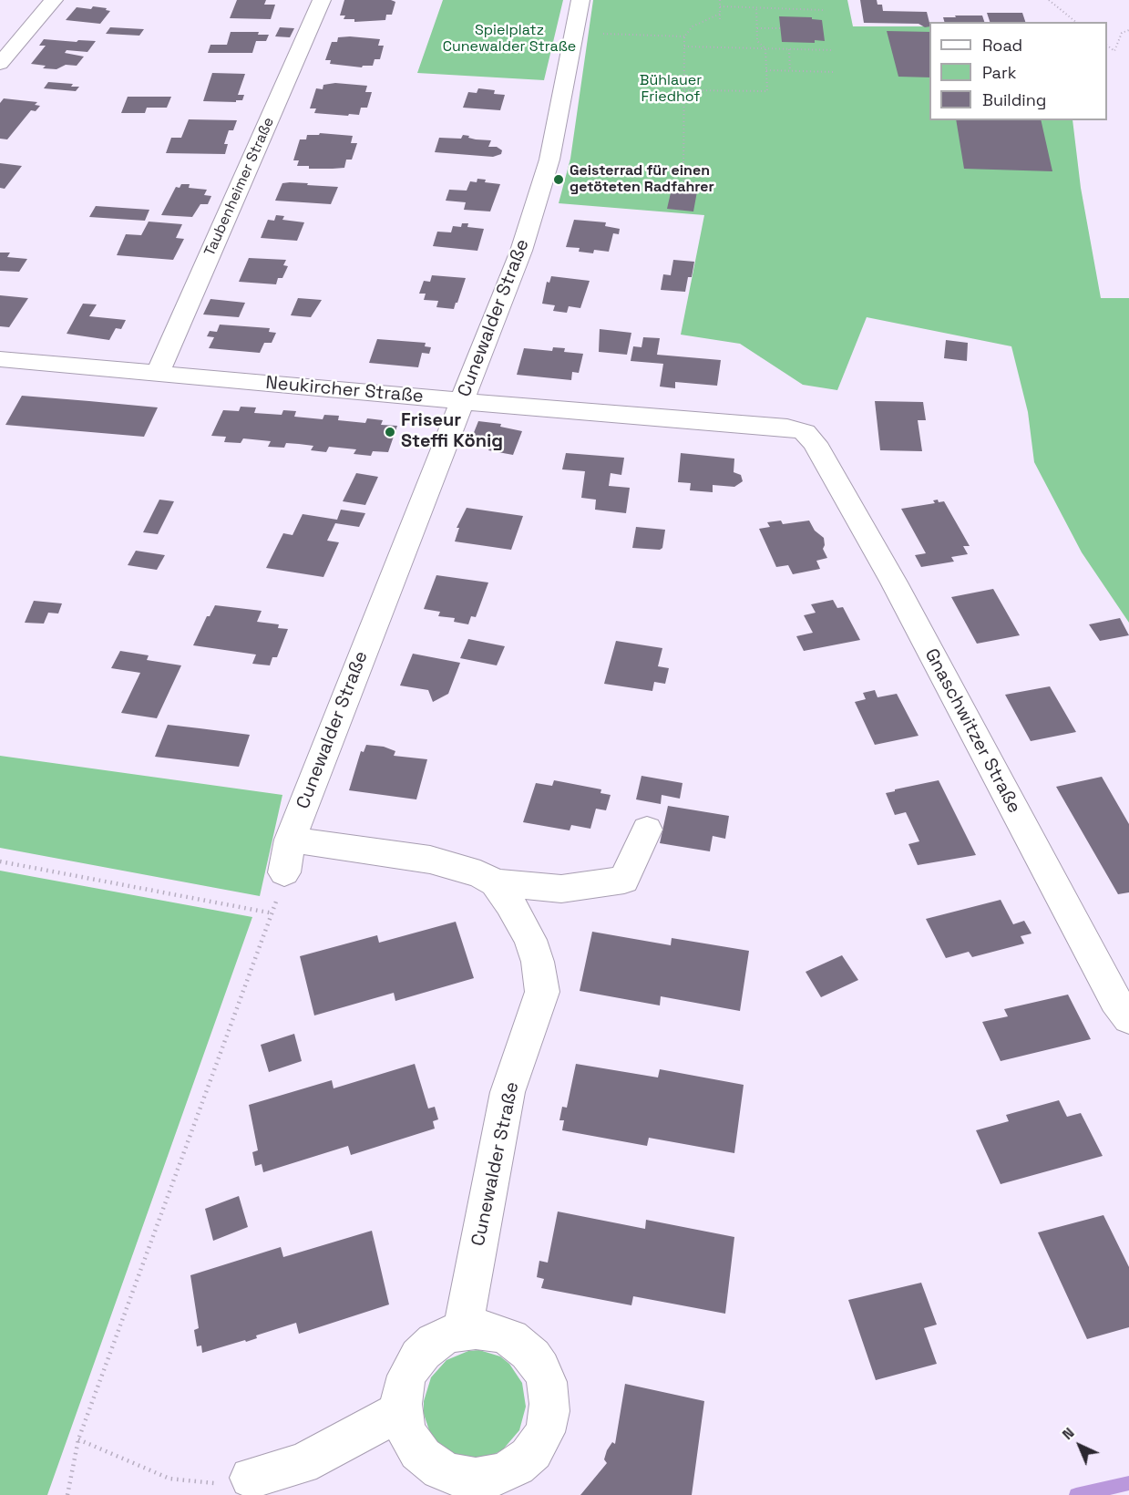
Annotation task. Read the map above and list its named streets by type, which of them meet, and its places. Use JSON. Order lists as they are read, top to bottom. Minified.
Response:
{"streets":{"street":["Taubenheimer Straße","Cunewalder Straße","Neukircher Straße","Gnaschwitzer Straße"]},"crossings":[["Taubenheimer Straße","Neukircher Straße"],["Cunewalder Straße","Neukircher Straße"],["Neukircher Straße","Gnaschwitzer Straße"]],"parks":["Spielplatz Cunewalder Straße","Bühlauer Friedhof"],"places":["Geisterrad für einen getöteten Radfahrer","Friseur Steffi König"],"legend":["Road","Park","Building"],"north":"top left"}
